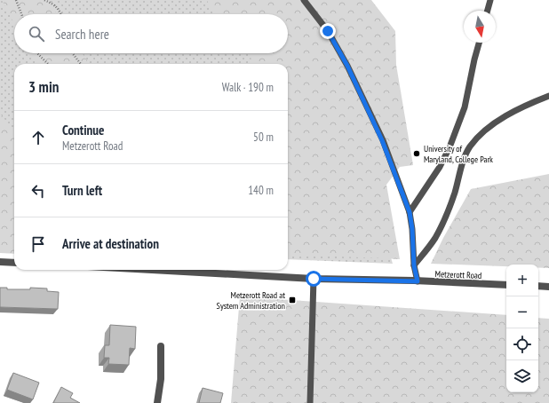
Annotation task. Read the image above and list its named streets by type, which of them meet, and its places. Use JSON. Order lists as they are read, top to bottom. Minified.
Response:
{"streets":{"street":["Metzerott Road"]},"places":{"other":["University of Maryland, College Park"],"transit":["Metzerott Road at System Administration"]},"north":"bottom","page":{"search":"Search here","heading":["3 min","Walk · 190 m"],"list":[["Continue","Metzerott Road","50 m"],["Turn left","140 m"],"Arrive at destination"],"map_buttons":["+","−"]}}
